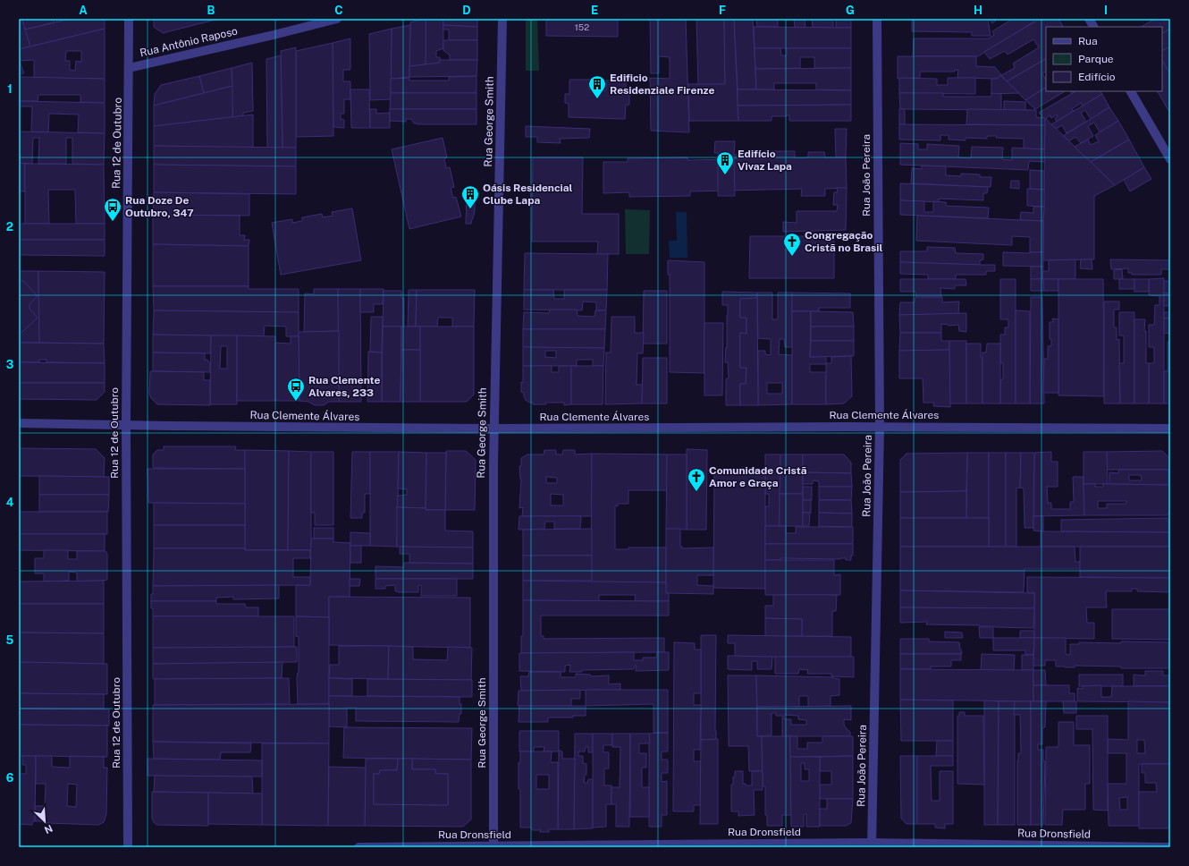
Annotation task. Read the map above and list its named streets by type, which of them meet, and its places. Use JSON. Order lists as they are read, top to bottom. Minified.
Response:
{"streets":{"street":["Rua Antônio Raposo","Rua George Smith","Rua 12 de Outubro","Rua João Pereira","Rua Clemente Álvares","Rua Dronsfield"]},"crossings":[["Rua Antônio Raposo","Rua 12 de Outubro"],["Rua George Smith","Rua Clemente Álvares"],["Rua George Smith","Rua Dronsfield"],["Rua 12 de Outubro","Rua Clemente Álvares"],["Rua João Pereira","Rua Clemente Álvares"],["Rua João Pereira","Rua Dronsfield"]],"places":{"building":["Edificio Residenziale Firenze","Edifício Vivaz Lapa","Oásis Residencial Clube Lapa"],"bus stop":["Rua Doze De Outubro, 347","Rua Clemente Alvares, 233"],"church":["Congregação Cristã no Brasil","Comunidade Cristã Amor e Graça"]},"house_numbers":["152"],"legend":["Rua","Parque","Edifício"],"north":"bottom right","grid":{"columns":["A","B","C","D","E","F","G","H","I"],"rows":["1","2","3","4","5","6"]}}
